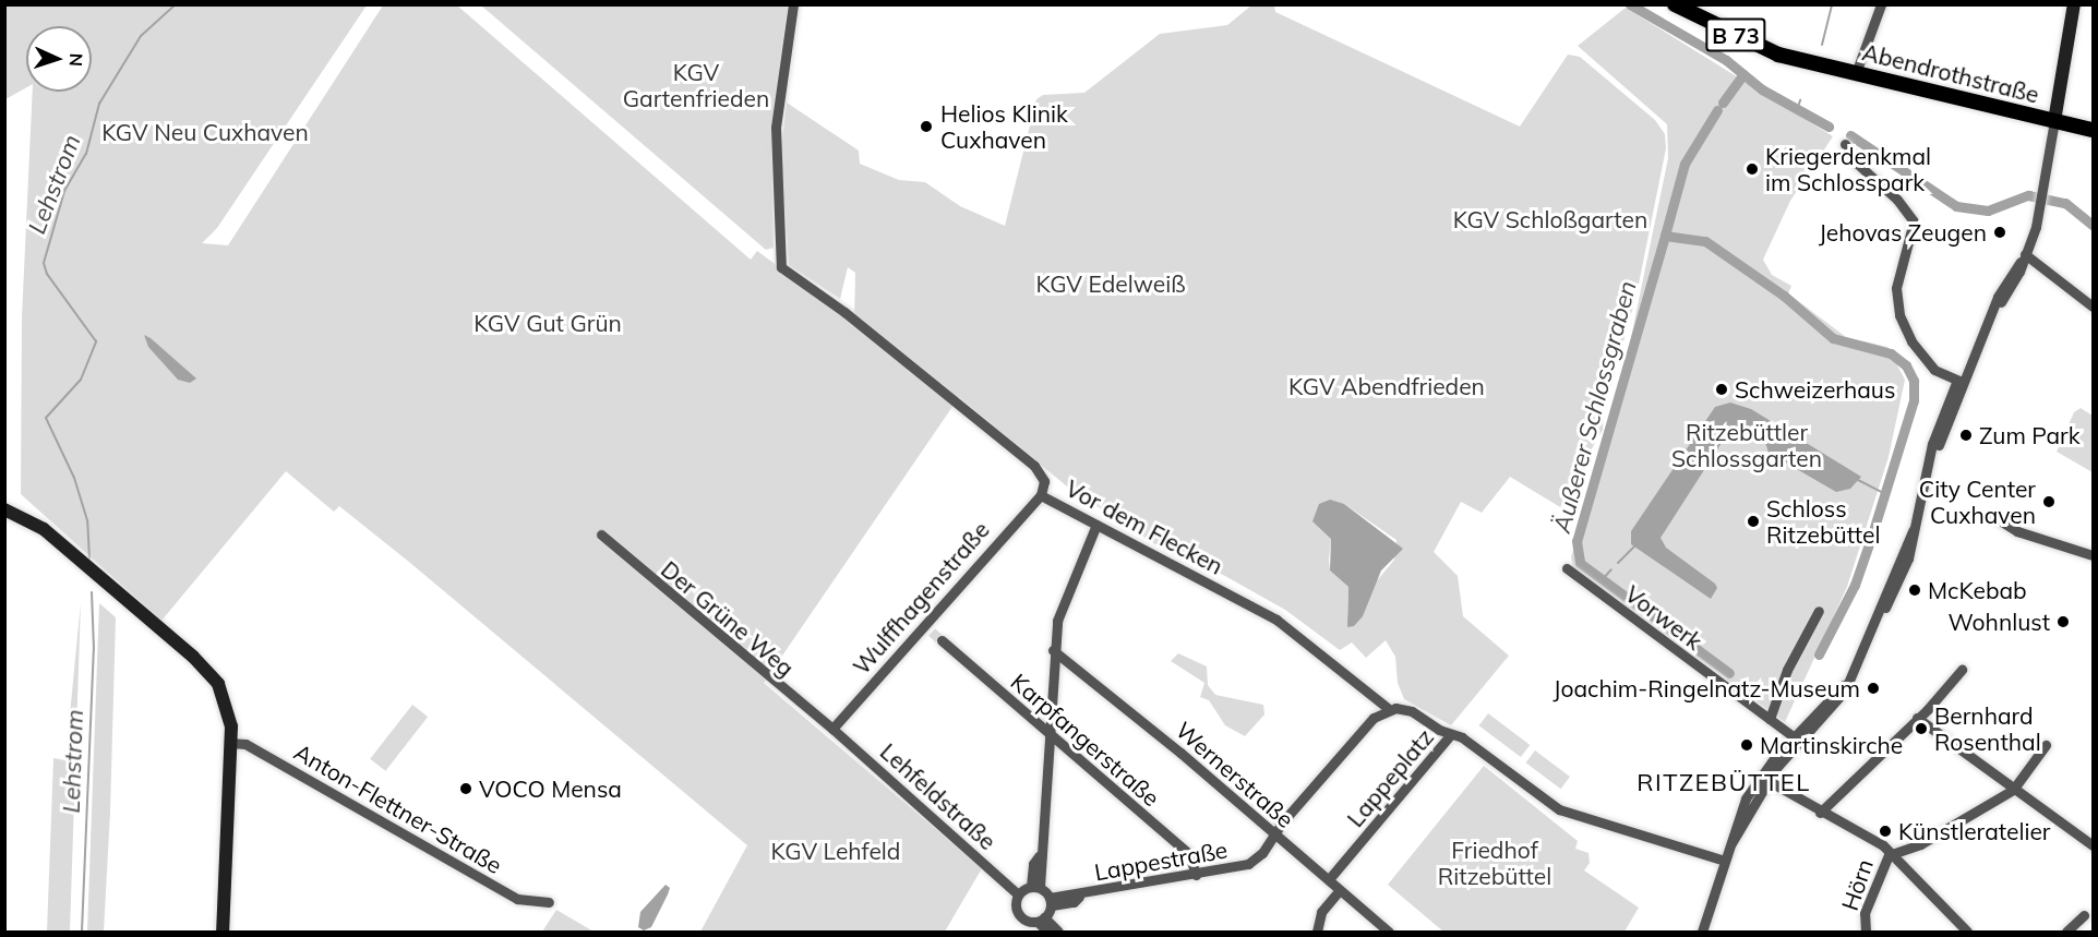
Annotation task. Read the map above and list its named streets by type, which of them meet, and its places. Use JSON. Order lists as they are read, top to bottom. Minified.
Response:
{"streets":{"main road":["B 73","Abendrothstraße"],"street":["Vor dem Flecken","Wulffhagenstraße","Vorwerk","Der Grüne Weg","Karpfangerstraße","Wernerstraße","Lappeplatz","Lehfeldstraße","Anton-Flettner-Straße","Lappestraße","Hörn"]},"crossings":[["Vor dem Flecken","Wulffhagenstraße"],["Vor dem Flecken","Lappeplatz"],["Wulffhagenstraße","Der Grüne Weg"],["Wulffhagenstraße","Lehfeldstraße"],["Der Grüne Weg","Lehfeldstraße"],["Karpfangerstraße","Lappestraße"],["Wernerstraße","Lappeplatz"],["Wernerstraße","Lappestraße"],["Lappeplatz","Lappestraße"],["Lehfeldstraße","Lappestraße"]],"districts":["RITZEBÜTTEL"],"water":["Lehstrom","Äußerer Schlossgraben"],"parks":["KGV Gartenfrieden","KGV Neu Cuxhaven","KGV Schloßgarten","KGV Edelweiß","KGV Gut Grün","KGV Abendfrieden","Ritzebüttler Schlossgarten","Friedhof Ritzebüttel","KGV Lehfeld"],"places":["Helios Klinik Cuxhaven","Kriegerdenkmal im Schlosspark","Jehovas Zeugen","Schweizerhaus","Zum Park","City Center Cuxhaven","Schloss Ritzebüttel","McKebab","Wohnlust","Joachim-Ringelnatz-Museum","Bernhard Rosenthal","Martinskirche","VOCO Mensa","Künstleratelier"],"north":"right"}
